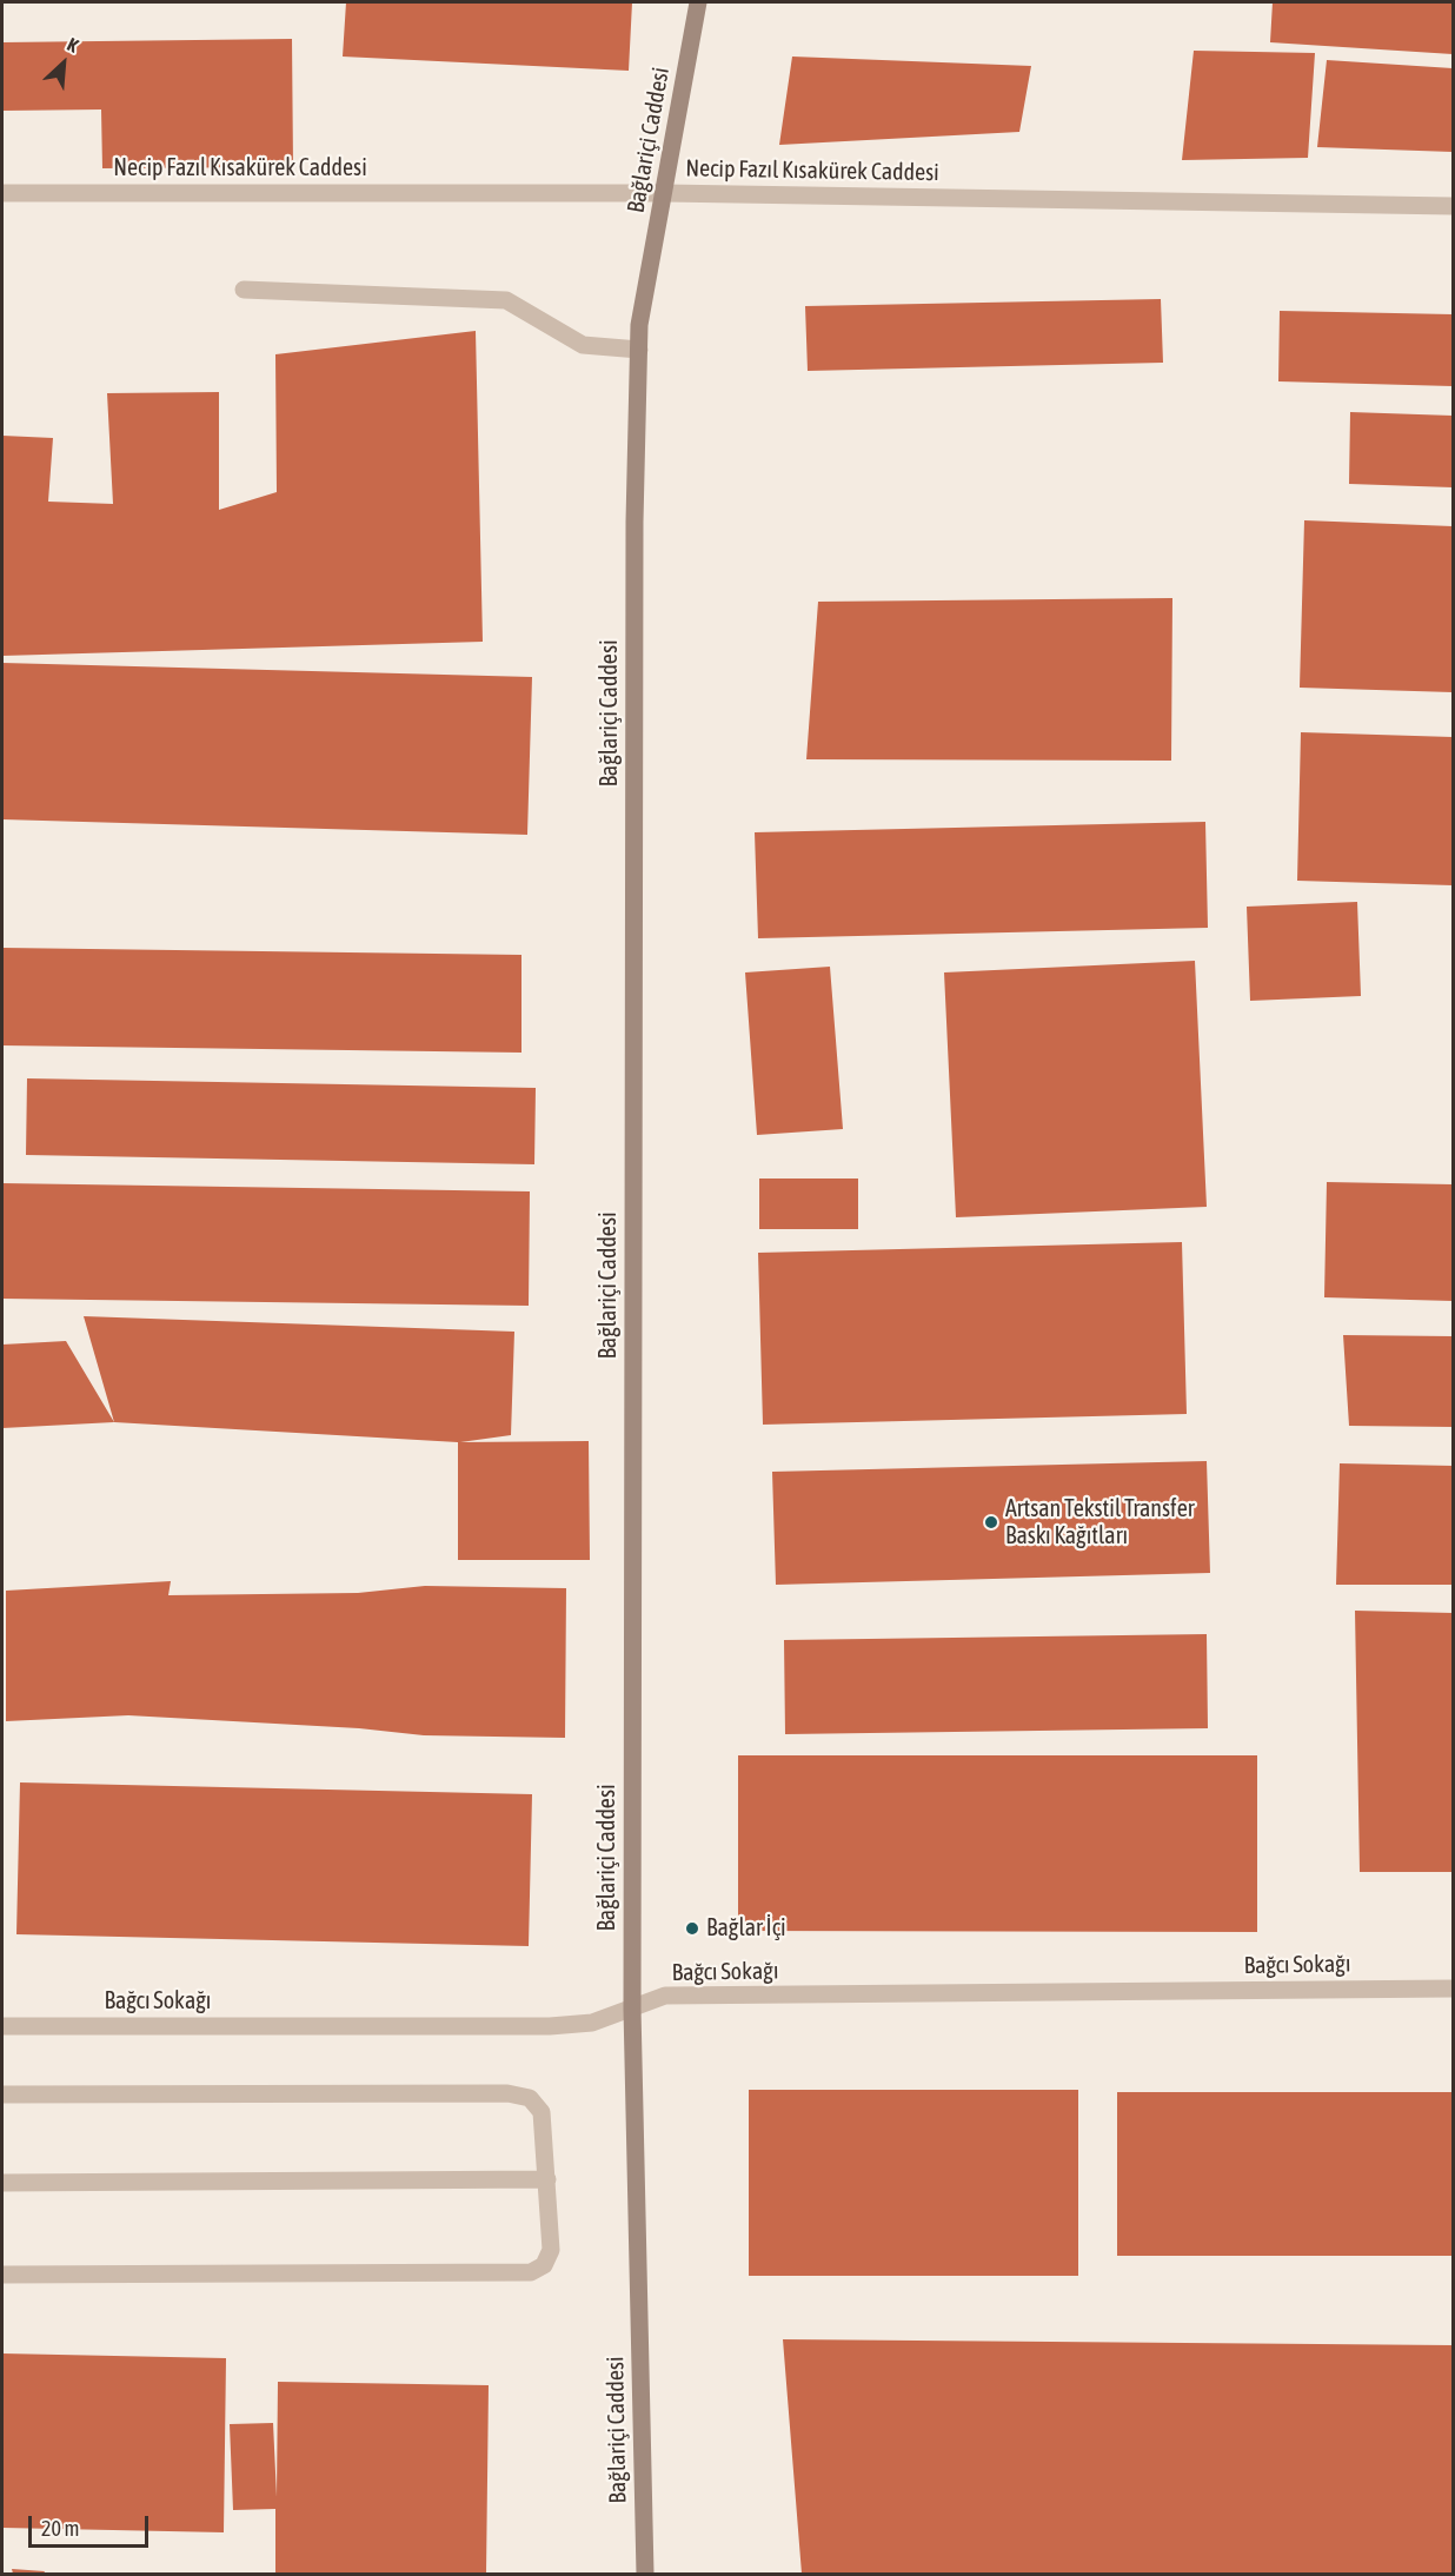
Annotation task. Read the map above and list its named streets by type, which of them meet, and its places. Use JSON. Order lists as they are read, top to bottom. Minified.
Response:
{"streets":{"main road":["Bağlariçi Caddesi"],"street":["Necip Fazıl Kısakürek Caddesi","Bağcı Sokağı"]},"crossings":[["Bağlariçi Caddesi","Necip Fazıl Kısakürek Caddesi"],["Bağlariçi Caddesi","Bağcı Sokağı"]],"places":["Artsan Tekstil Transfer Baskı Kağıtları","Bağlar İçi"],"scale_bar":"20 m","north":"top right"}
